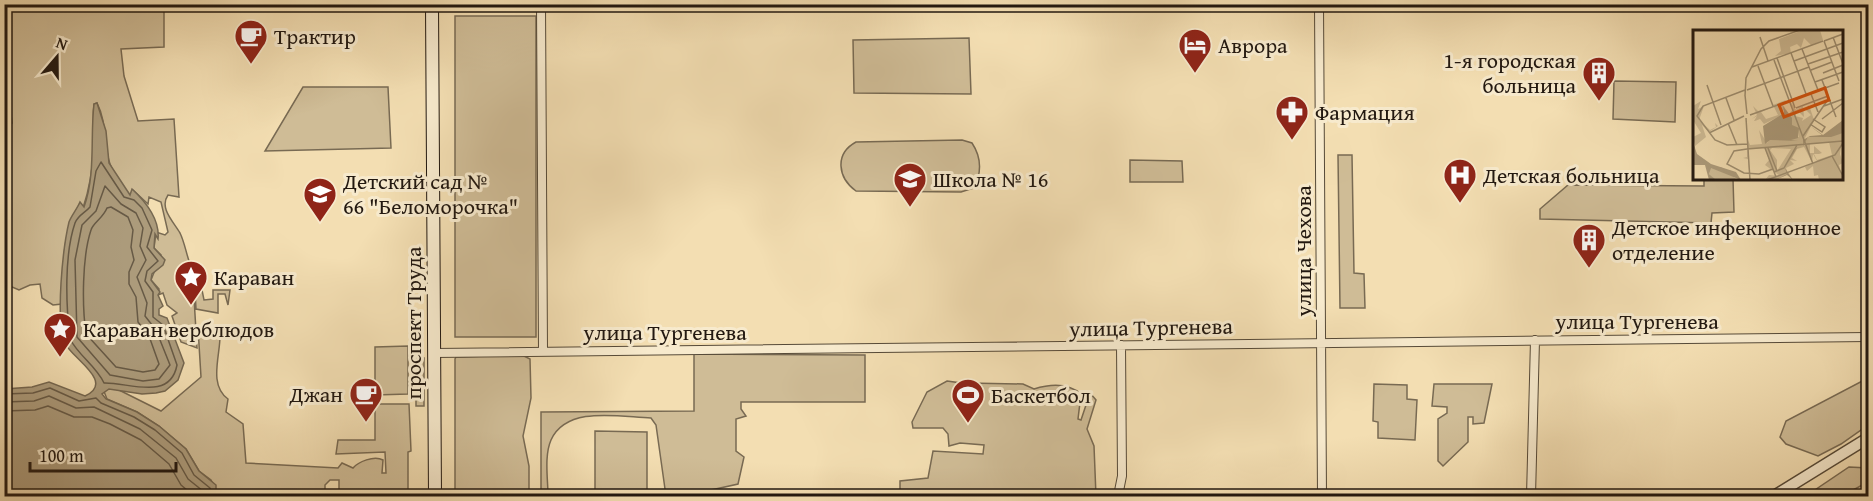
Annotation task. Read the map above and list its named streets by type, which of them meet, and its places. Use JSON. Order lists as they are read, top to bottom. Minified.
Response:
{"streets":{"main road":["проспект Труда"],"street":["улица Чехова","улица Тургенева"]},"crossings":[["улица Чехова","улица Тургенева"],["улица Тургенева","проспект Труда"]],"places":{"cafe":["Трактир","Джан"],"hotel":["Аврора"],"building":["1-я городская больница","Детское инфекционное отделение"],"pharmacy":["Фармация"],"hospital":["Детская больница"],"school or university":["Школа № 16","Детский сад № 66 \"Беломорочка\""],"place":["Караван","Караван верблюдов"],"sports":["Баскетбол"]},"scale_bar":"100 m","north":"top"}
